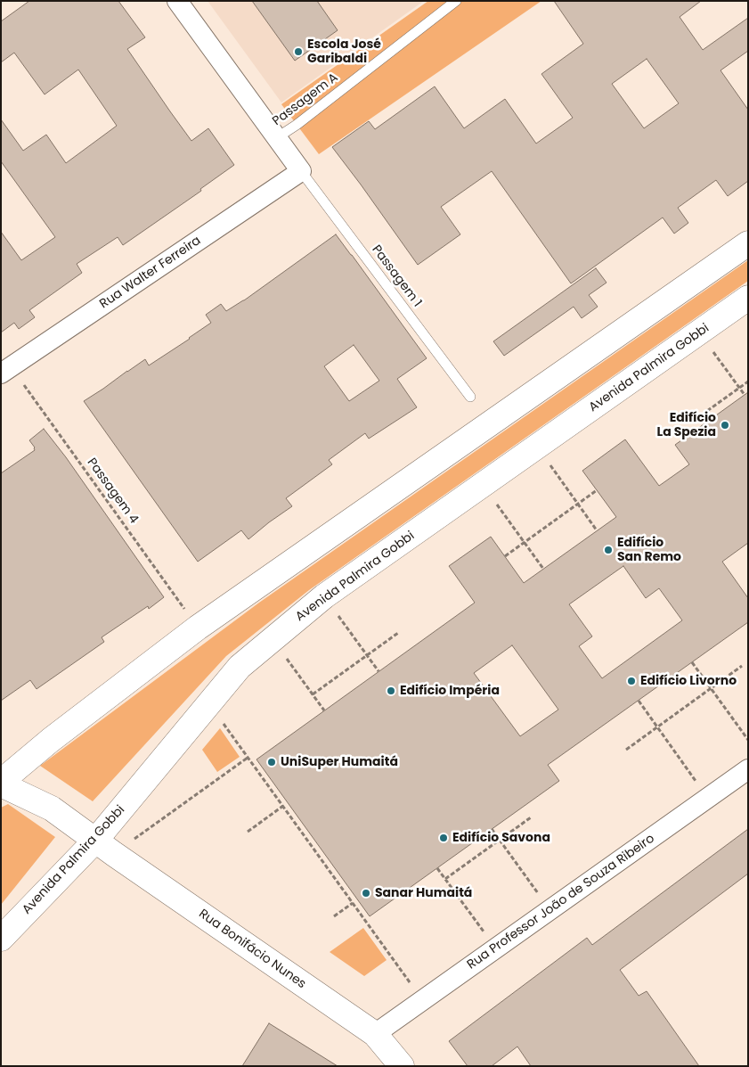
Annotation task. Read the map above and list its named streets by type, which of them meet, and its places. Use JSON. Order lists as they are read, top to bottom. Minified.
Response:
{"streets":{"street":["Rua Walter Ferreira","Avenida Palmira Gobbi","Rua Professor João de Souza Ribeiro","Rua Bonifácio Nunes"],"lane":["Passagem A","Passagem 1"],"path":["Passagem 4"]},"crossings":[["Rua Walter Ferreira","Passagem 1"],["Rua Walter Ferreira","Passagem 4"],["Avenida Palmira Gobbi","Rua Bonifácio Nunes"],["Rua Professor João de Souza Ribeiro","Rua Bonifácio Nunes"]],"places":["Escola José Garibaldi","Edifício La Spezia","Edifício San Remo","Edifício Livorno","Edifício Impéria","UniSuper Humaitá","Edifício Savona","Sanar Humaitá"]}
